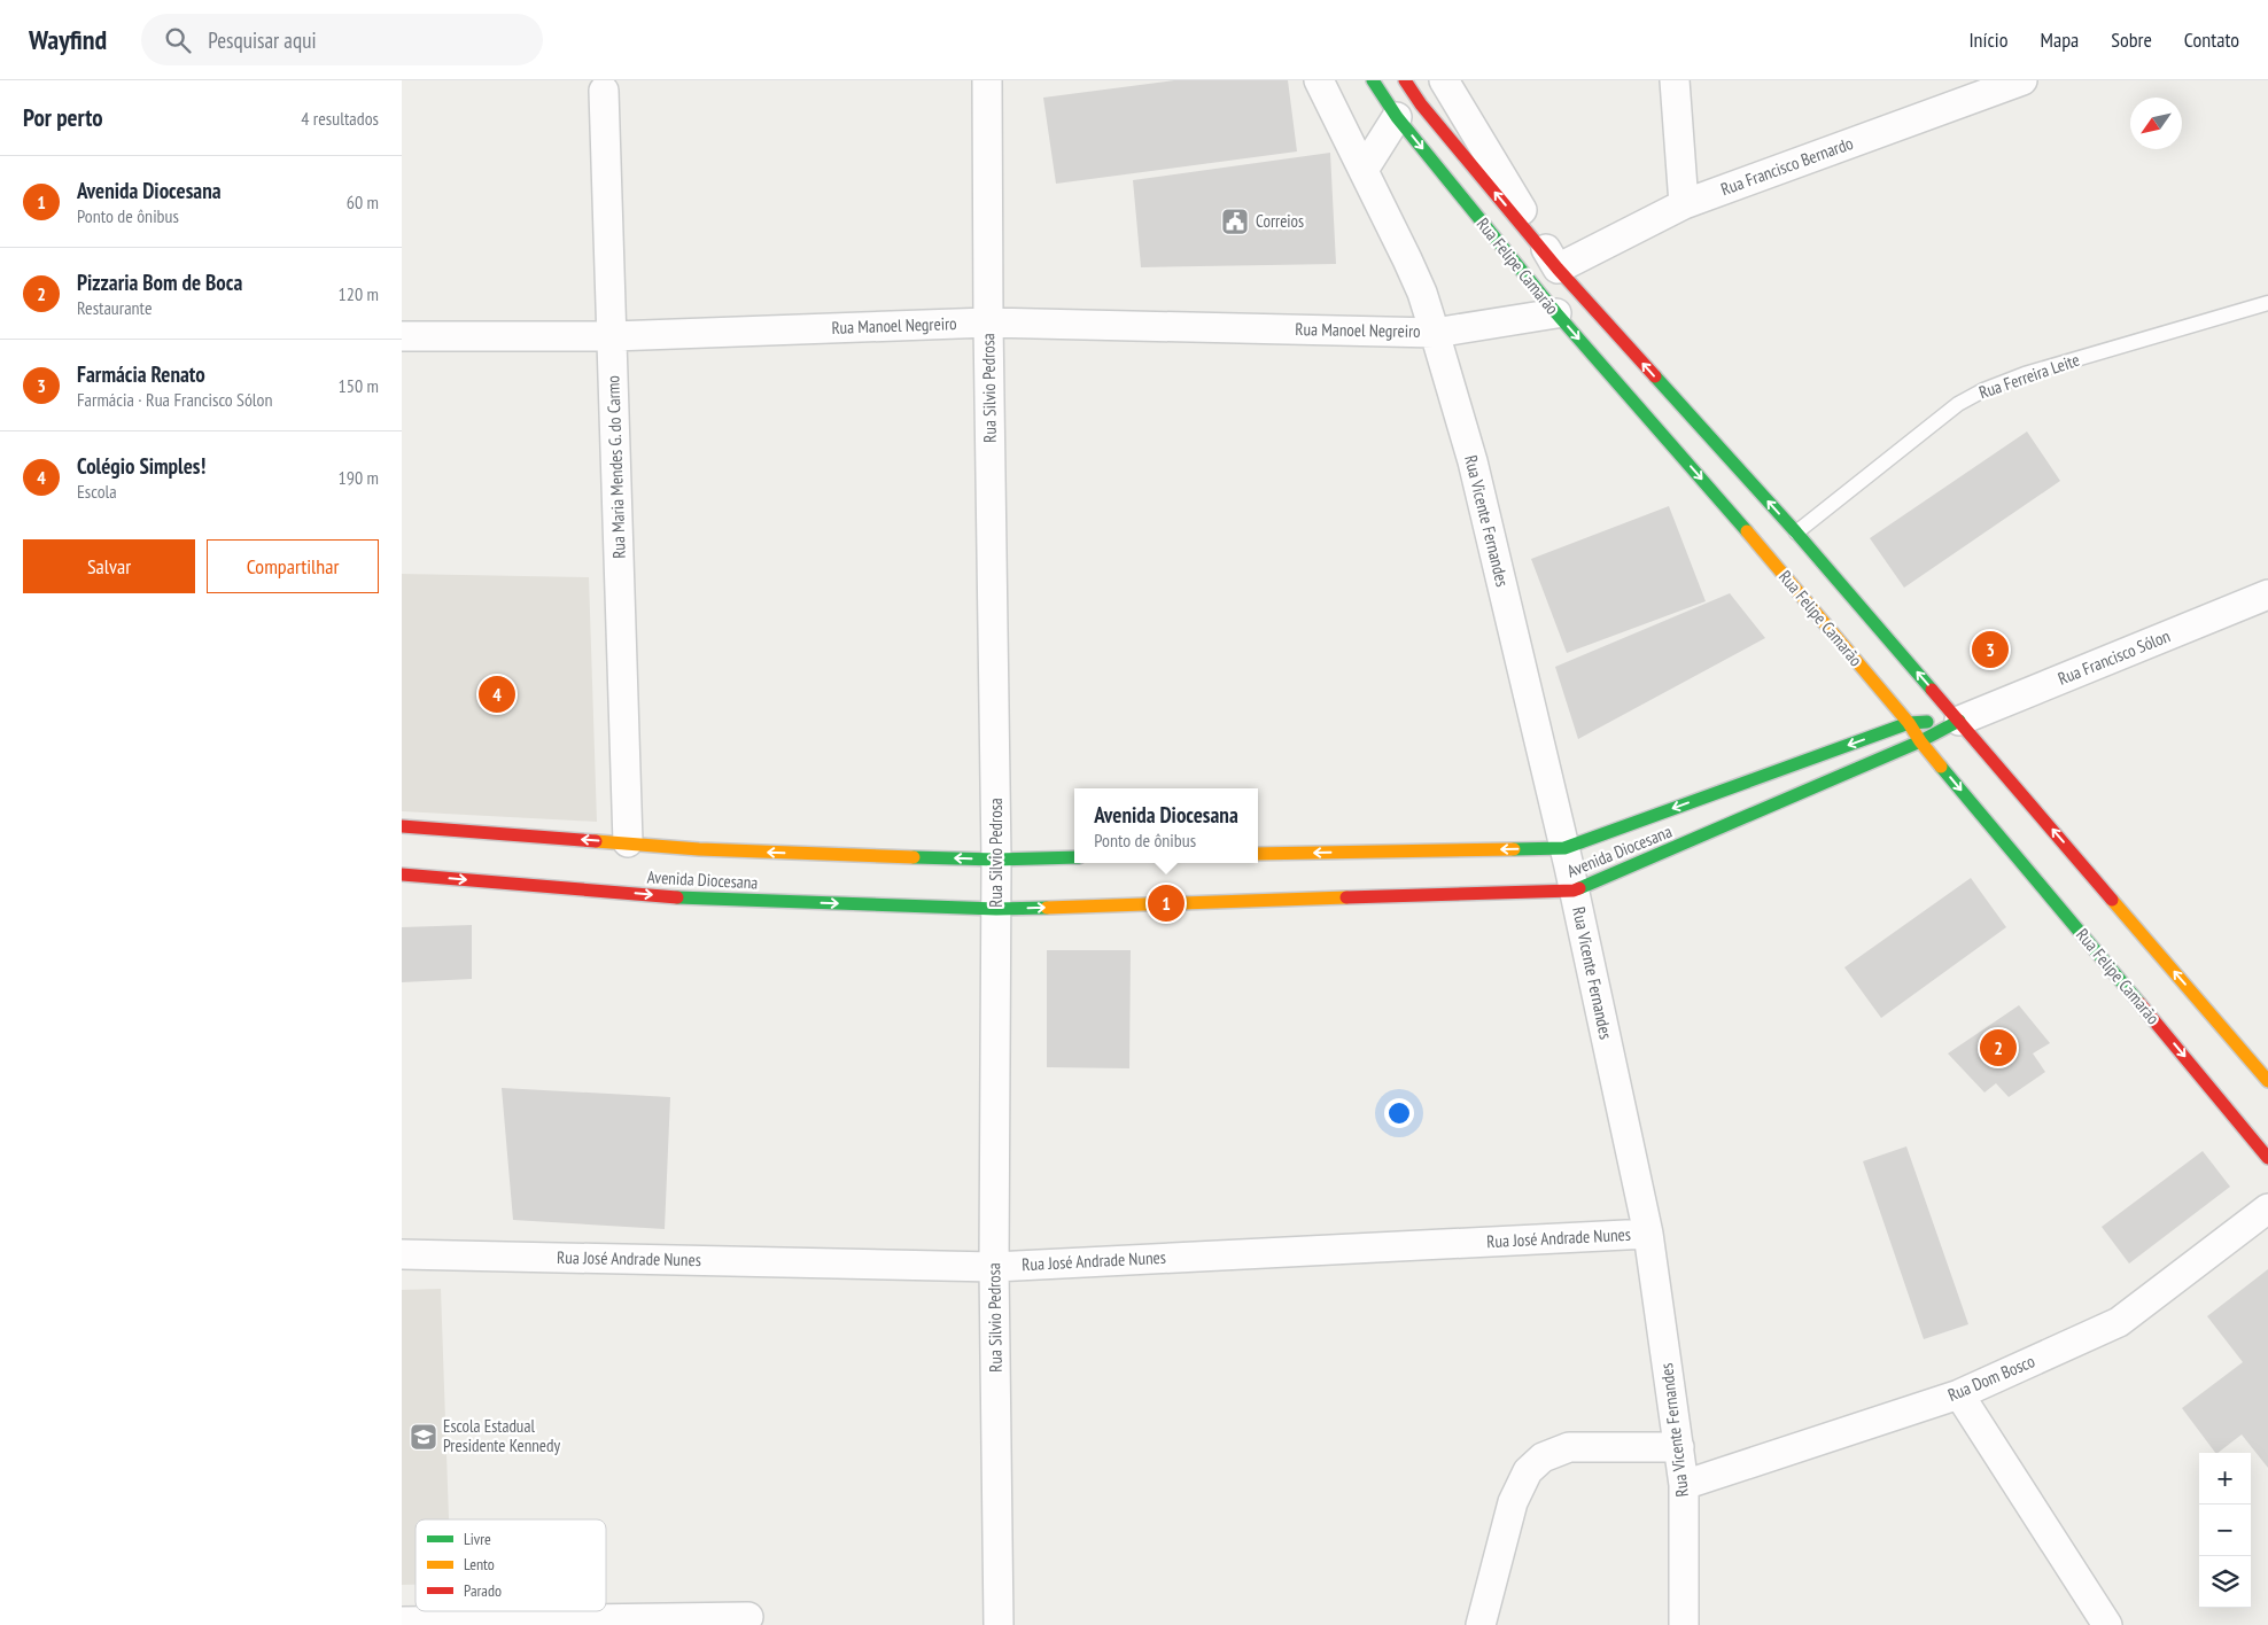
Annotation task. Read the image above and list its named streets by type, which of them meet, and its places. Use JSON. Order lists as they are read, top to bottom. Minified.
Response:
{"streets":{"street":["Rua Francisco Bernardo","Rua Felipe Camarão","Rua Manoel Negreiro","Rua Silvio Pedrosa","Rua Maria Mendes G. do Carmo","Rua Vicente Fernandes","Rua Francisco Sólon","Avenida Diocesana","Rua José Andrade Nunes","Rua Dom Bosco"],"lane":["Rua Ferreira Leite"]},"crossings":[["Rua Francisco Bernardo","Rua Felipe Camarão"],["Rua Felipe Camarão","Rua Manoel Negreiro"],["Rua Felipe Camarão","Rua Ferreira Leite"],["Rua Felipe Camarão","Rua Francisco Sólon"],["Rua Felipe Camarão","Avenida Diocesana"],["Rua Manoel Negreiro","Rua Silvio Pedrosa"],["Rua Manoel Negreiro","Rua Maria Mendes G. do Carmo"],["Rua Manoel Negreiro","Rua Vicente Fernandes"],["Rua Silvio Pedrosa","Avenida Diocesana"],["Rua Silvio Pedrosa","Rua José Andrade Nunes"],["Rua Maria Mendes G. do Carmo","Avenida Diocesana"],["Rua Vicente Fernandes","Avenida Diocesana"],["Rua Vicente Fernandes","Rua José Andrade Nunes"],["Rua Vicente Fernandes","Rua Dom Bosco"],["Rua Francisco Sólon","Avenida Diocesana"]],"places":{"public building":["Correios"],"school or university":["Escola Estadual Presidente Kennedy"]},"legend":["Livre","Lento","Parado"],"north":"bottom left","page":{"header":"Wayfind","search":"Pesquisar aqui","nav":["Início","Mapa","Sobre","Contato"],"heading":["Por perto","4 resultados"],"list":[{"mark":"1","name":"Avenida Diocesana","note":"Ponto de ônibus","value":"60 m"},{"mark":"2","name":"Pizzaria Bom de Boca","note":"Restaurante","value":"120 m"},{"mark":"3","name":"Farmácia Renato","note":"Farmácia · Rua Francisco Sólon","value":"150 m"},{"mark":"4","name":"Colégio Simples!","note":"Escola","value":"190 m"}],"buttons":["Salvar","Compartilhar"],"pins":["3","4","1","2"],"popup":["Avenida Diocesana","Ponto de ônibus"],"map_buttons":["+","−"]}}
